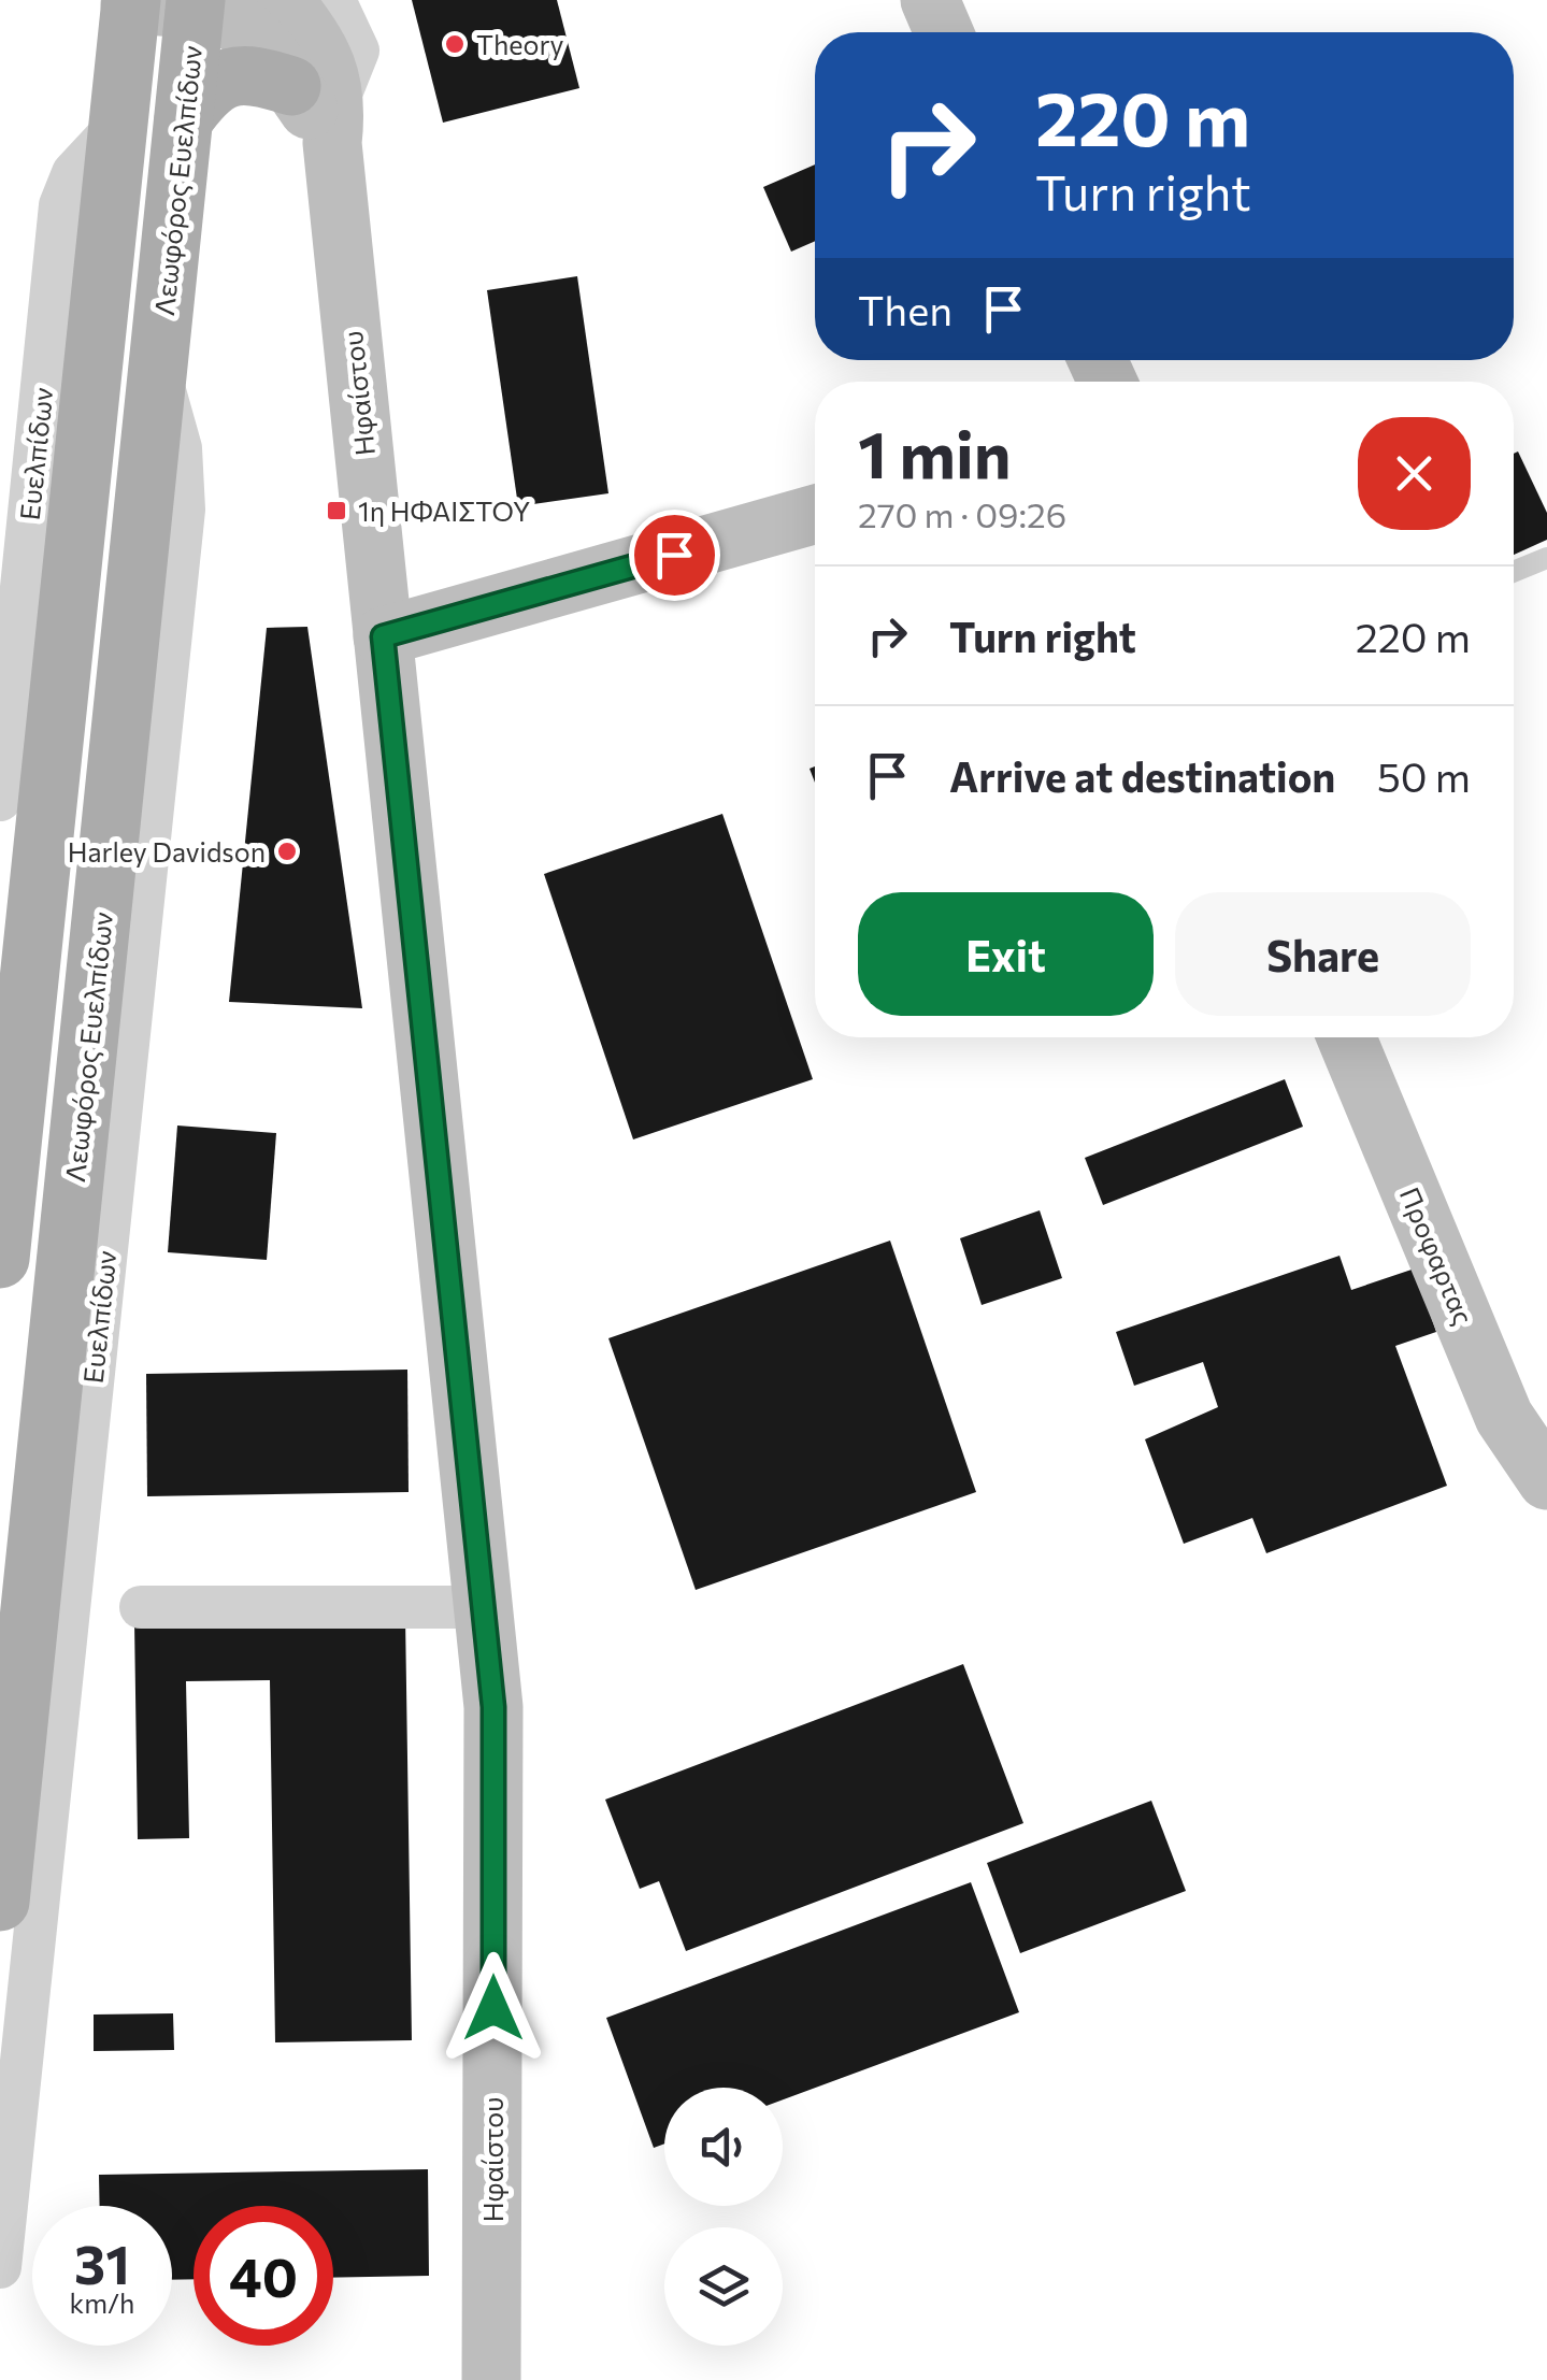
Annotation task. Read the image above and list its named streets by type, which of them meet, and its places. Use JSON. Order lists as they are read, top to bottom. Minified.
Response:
{"streets":{"main road":["Λεωφόρος Ευελπίδων"],"street":["Ηφαίστου","Ευελπίδων","Προφαρτας"]},"crossings":[["Λεωφόρος Ευελπίδων","Ευελπίδων"]],"places":{"other":["Theory","Harley Davidson"],"transit":["1η ΗΦΑΙΣΤΟΥ"]},"page":{"turn":["220 m","Turn right"],"then":"Then","heading":["1 min","270 m · 09:26"],"list":[{"name":"Turn right","value":"220 m"},{"name":"Arrive at destination","value":"50 m"}],"buttons":["Exit","Share"],"speed":"31 km/h","limit":"40"}}
